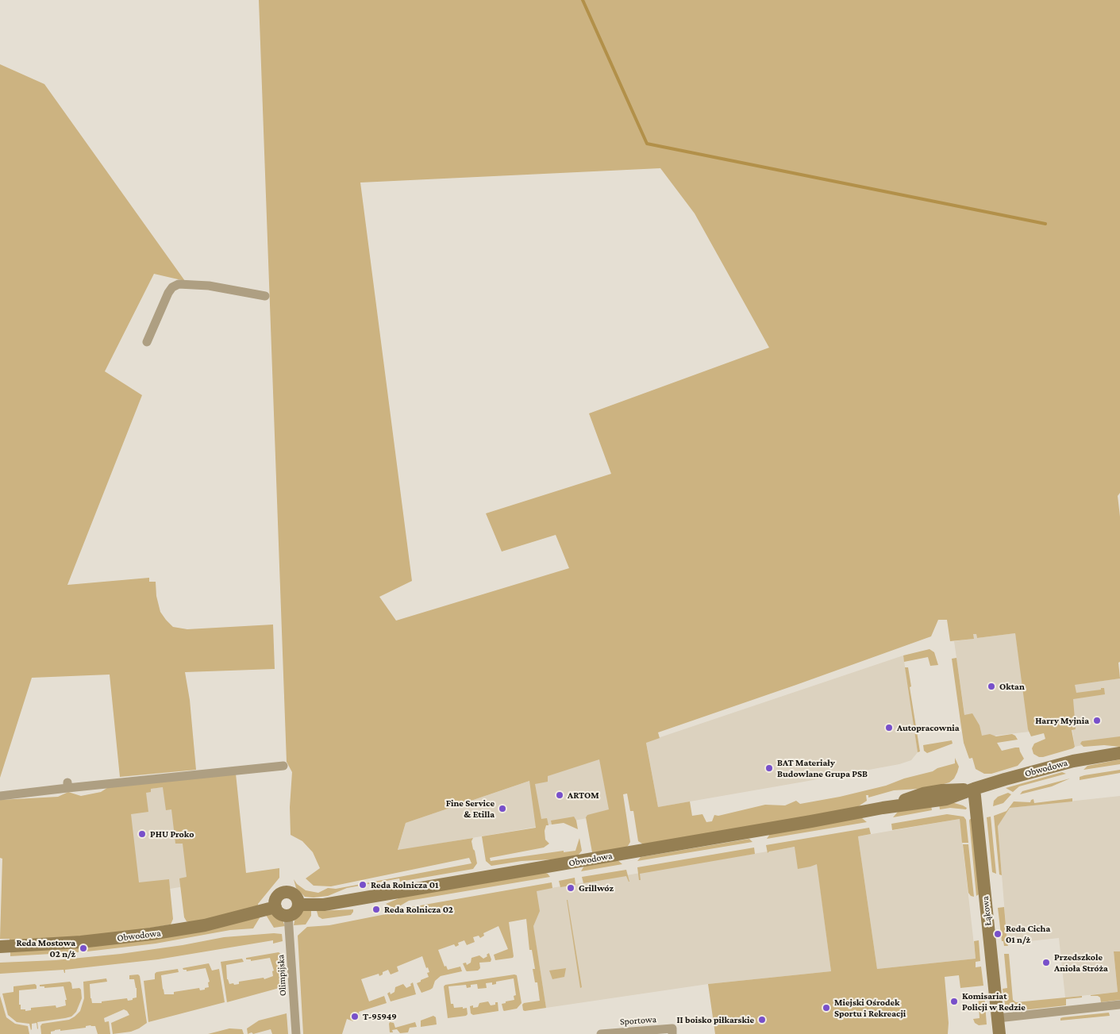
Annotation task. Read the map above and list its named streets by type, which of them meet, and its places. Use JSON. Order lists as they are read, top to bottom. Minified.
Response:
{"streets":{"main road":["Obwodowa","Łąkowa"],"street":["Olimpijska","Sportowa"]},"crossings":[["Obwodowa","Łąkowa"],["Obwodowa","Olimpijska"]],"places":["Oktan","Harry Myjnia","Autopracownia","BAT Materiały Budowlane Grupa PSB","ARTOM","Fine Service & Etilla","PHU Proko","Reda Rolnicza 01","Grillwóz","Reda Rolnicza 02","Reda Cicha 01 n/ż","Reda Mostowa 02 n/ż","Przedszkole Anioła Stróża","Komisariat Policji w Redzie","Miejski Ośrodek Sportu i Rekreacji","T-95949","II boisko piłkarskie"]}
